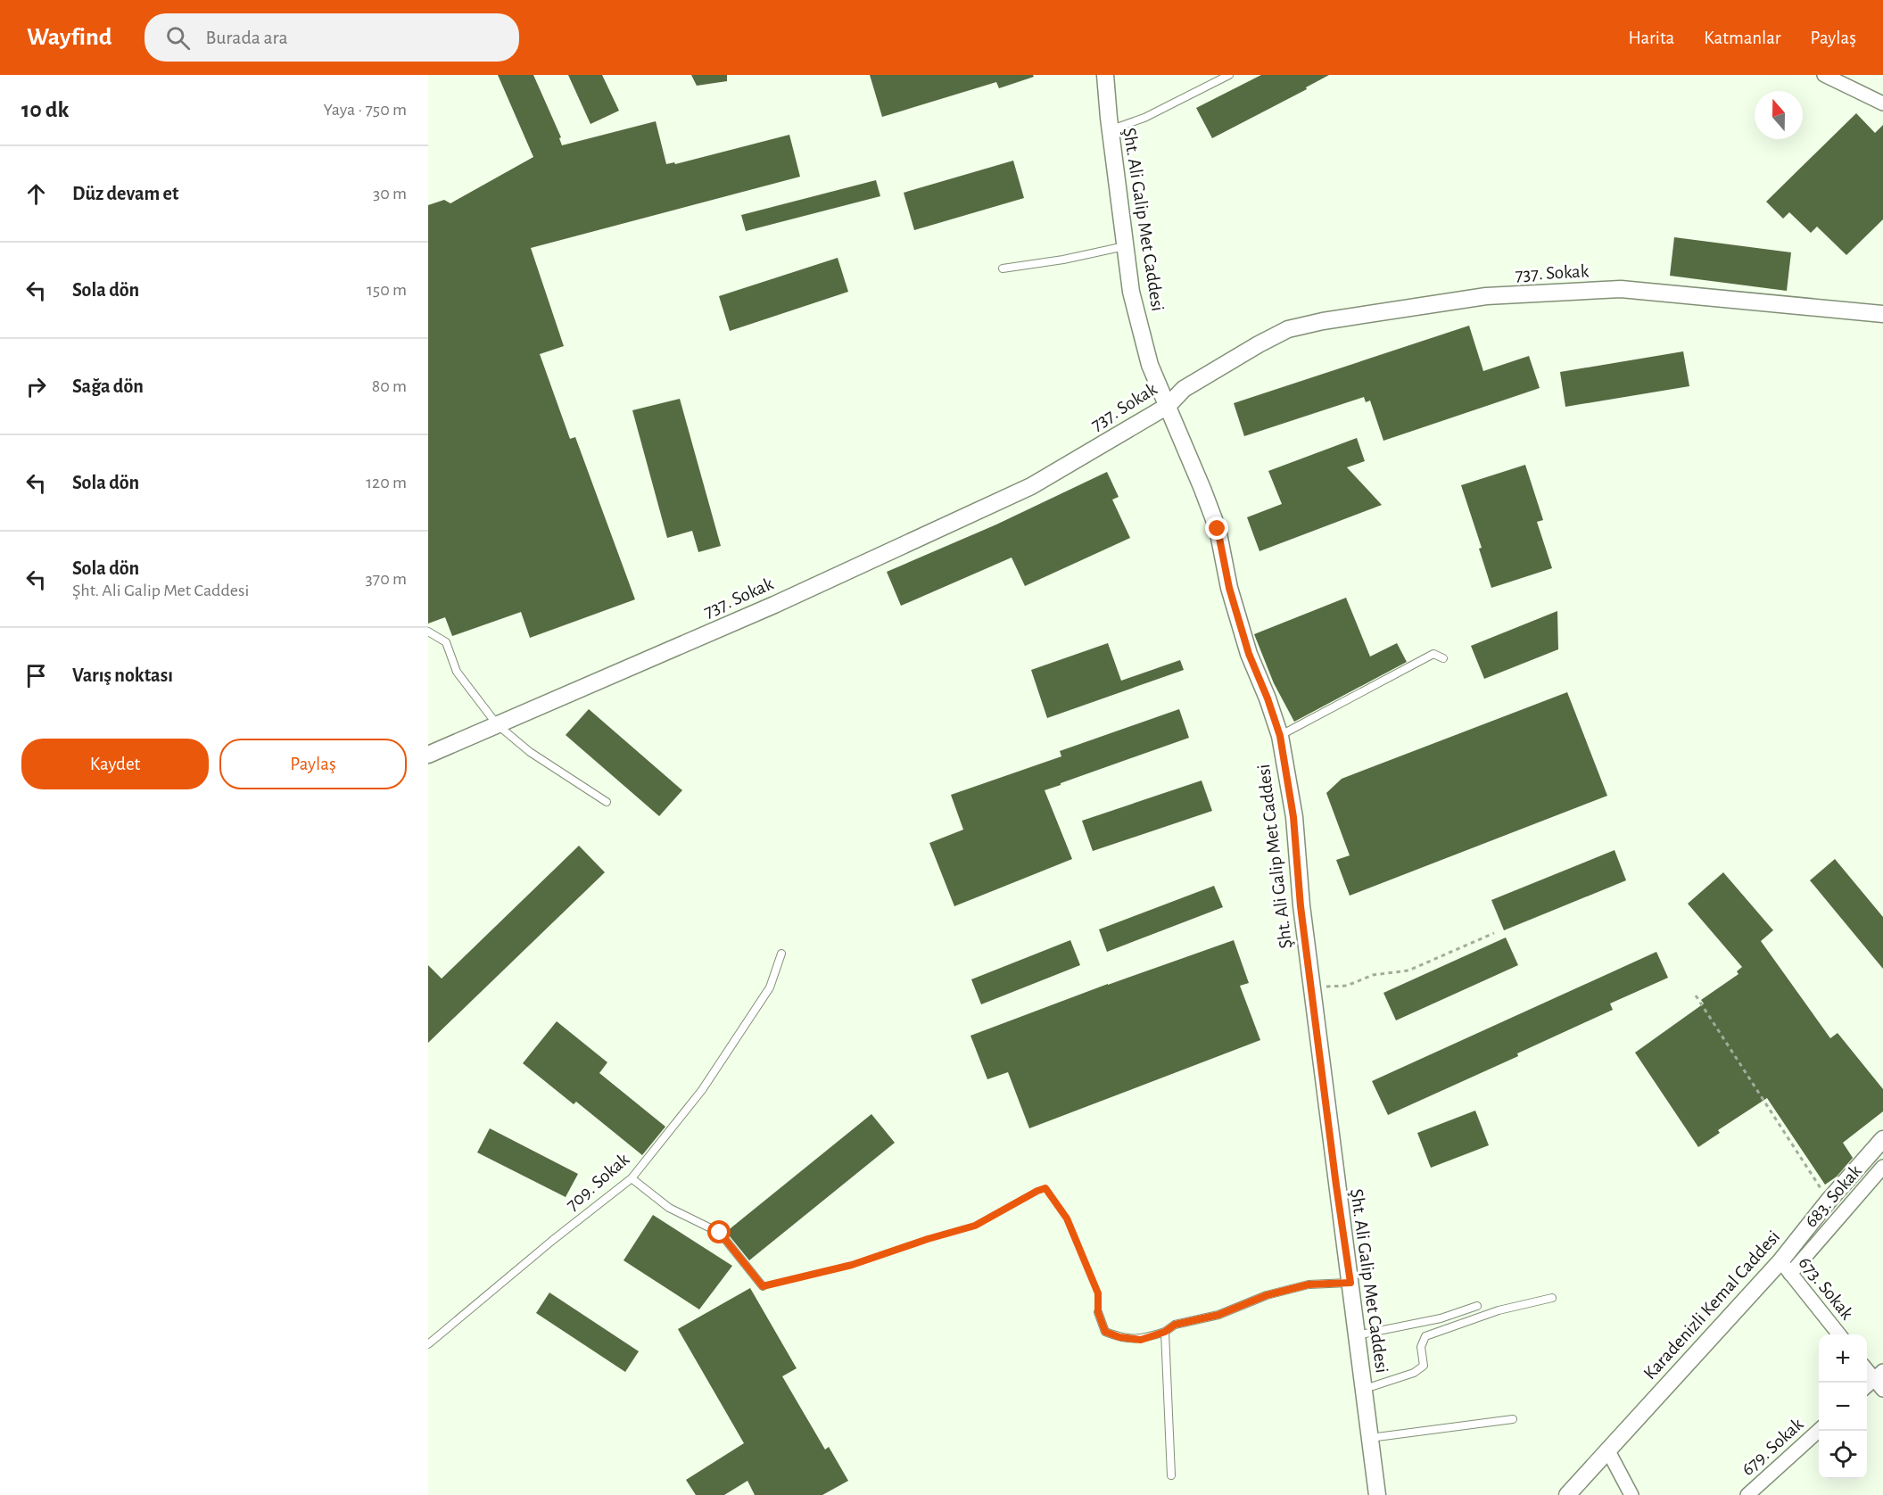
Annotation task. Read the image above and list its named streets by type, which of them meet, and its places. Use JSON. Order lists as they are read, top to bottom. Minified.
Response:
{"streets":{"street":["Şht. Ali Galip Met Caddesi","737. Sokak","683. Sokak","673. Sokak","Karadenizli Kemal Caddesi","679. Sokak"],"lane":["709. Sokak"]},"crossings":[["Şht. Ali Galip Met Caddesi","737. Sokak"],["683. Sokak","673. Sokak"],["683. Sokak","Karadenizli Kemal Caddesi"],["673. Sokak","Karadenizli Kemal Caddesi"]],"north":"top","page":{"header":"Wayfind","search":"Burada ara","nav":["Harita","Katmanlar","Paylaş"],"heading":["10 dk","Yaya · 750 m"],"list":[["Düz devam et","30 m"],["Sola dön","150 m"],["Sağa dön","80 m"],["Sola dön","120 m"],["Sola dön","Şht. Ali Galip Met Caddesi","370 m"],"Varış noktası"],"buttons":["Kaydet","Paylaş"],"map_buttons":["+","−"]}}
